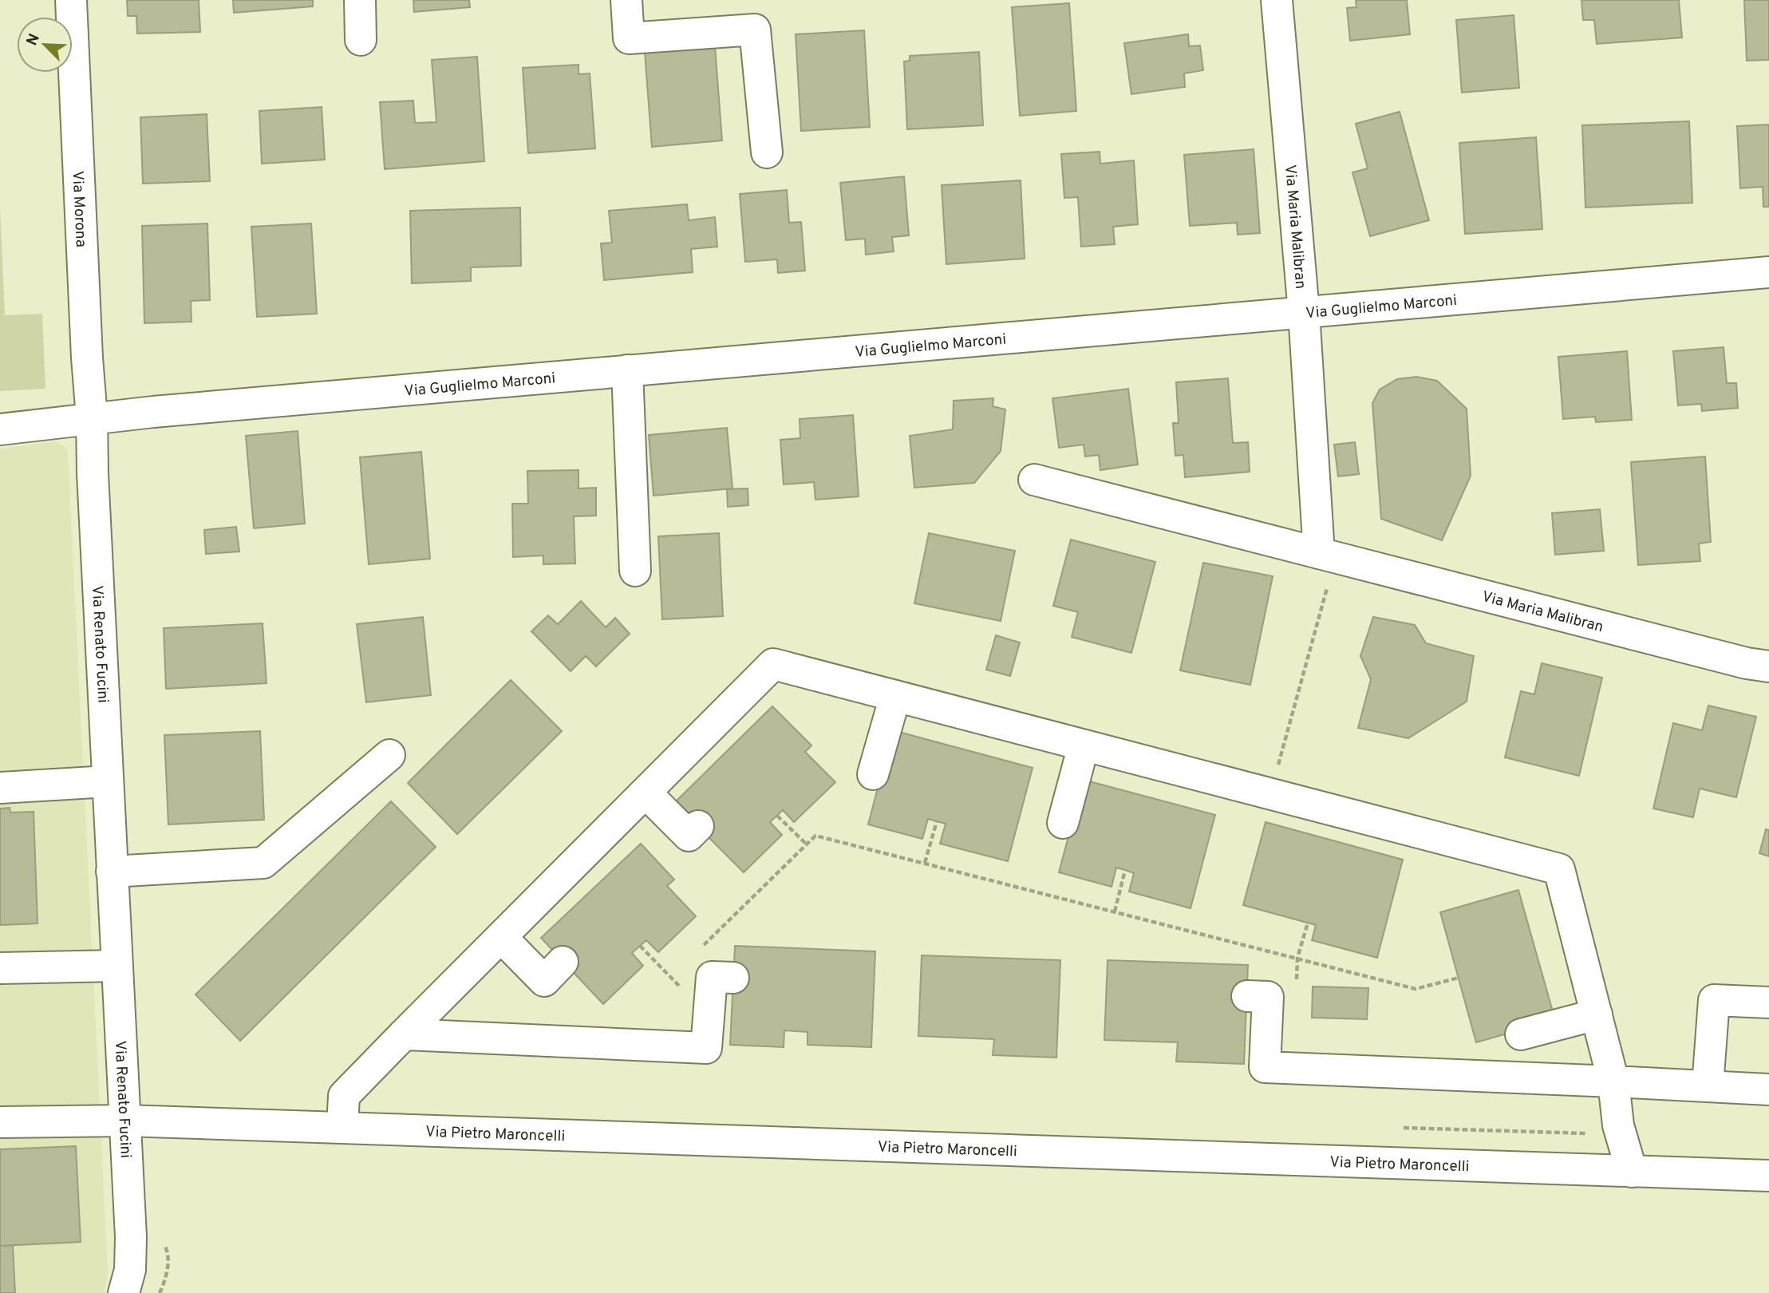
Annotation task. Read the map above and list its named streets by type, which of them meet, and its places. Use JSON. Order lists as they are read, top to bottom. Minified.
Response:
{"streets":{"street":["Via Morona","Via Maria Malibran","Via Guglielmo Marconi","Via Renato Fucini","Via Pietro Maroncelli"]},"crossings":[["Via Morona","Via Guglielmo Marconi"],["Via Morona","Via Renato Fucini"],["Via Maria Malibran","Via Guglielmo Marconi"],["Via Guglielmo Marconi","Via Renato Fucini"],["Via Renato Fucini","Via Pietro Maroncelli"]],"north":"top left"}
